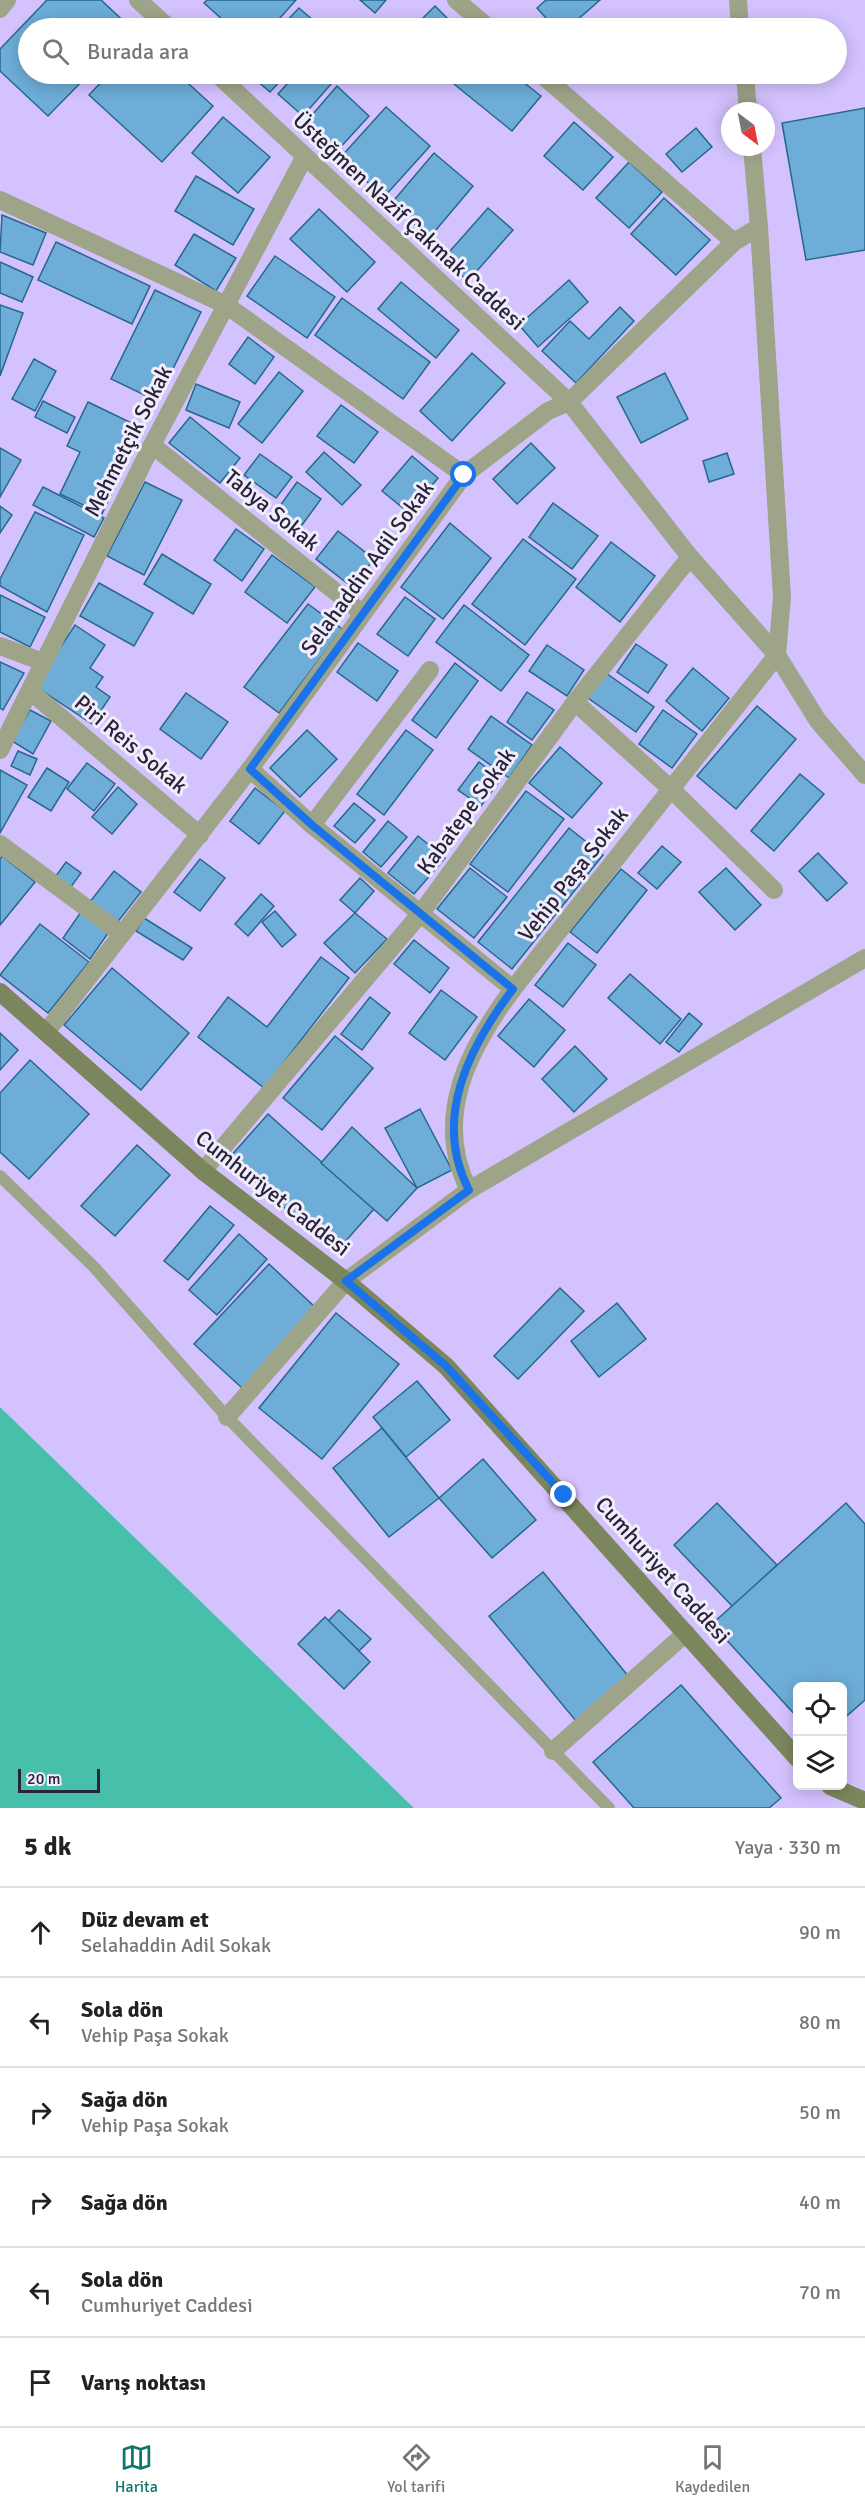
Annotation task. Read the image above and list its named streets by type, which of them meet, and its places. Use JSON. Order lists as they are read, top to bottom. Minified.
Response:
{"streets":{"main road":["Cumhuriyet Caddesi"],"street":["Üsteğmen Nazif Çakmak Caddesi","Mehmetçik Sokak","Tabya Sokak","Selahaddin Adil Sokak","Piri Reis Sokak","Kabatepe Sokak","Vehip Paşa Sokak"]},"crossings":[["Üsteğmen Nazif Çakmak Caddesi","Mehmetçik Sokak"],["Üsteğmen Nazif Çakmak Caddesi","Selahaddin Adil Sokak"],["Üsteğmen Nazif Çakmak Caddesi","Kabatepe Sokak"],["Üsteğmen Nazif Çakmak Caddesi","Vehip Paşa Sokak"],["Mehmetçik Sokak","Tabya Sokak"],["Mehmetçik Sokak","Piri Reis Sokak"],["Tabya Sokak","Selahaddin Adil Sokak"],["Selahaddin Adil Sokak","Piri Reis Sokak"],["Selahaddin Adil Sokak","Cumhuriyet Caddesi"],["Kabatepe Sokak","Cumhuriyet Caddesi"]],"scale_bar":"20 m","north":"bottom right","page":{"search":"Burada ara","scale":"20 m","heading":["5 dk","Yaya · 330 m"],"list":[["Düz devam et","Selahaddin Adil Sokak","90 m"],["Sola dön","Vehip Paşa Sokak","80 m"],["Sağa dön","Vehip Paşa Sokak","50 m"],["Sağa dön","40 m"],["Sola dön","Cumhuriyet Caddesi","70 m"],"Varış noktası"],"nav":["Harita","Yol tarifi","Kaydedilen"]}}
